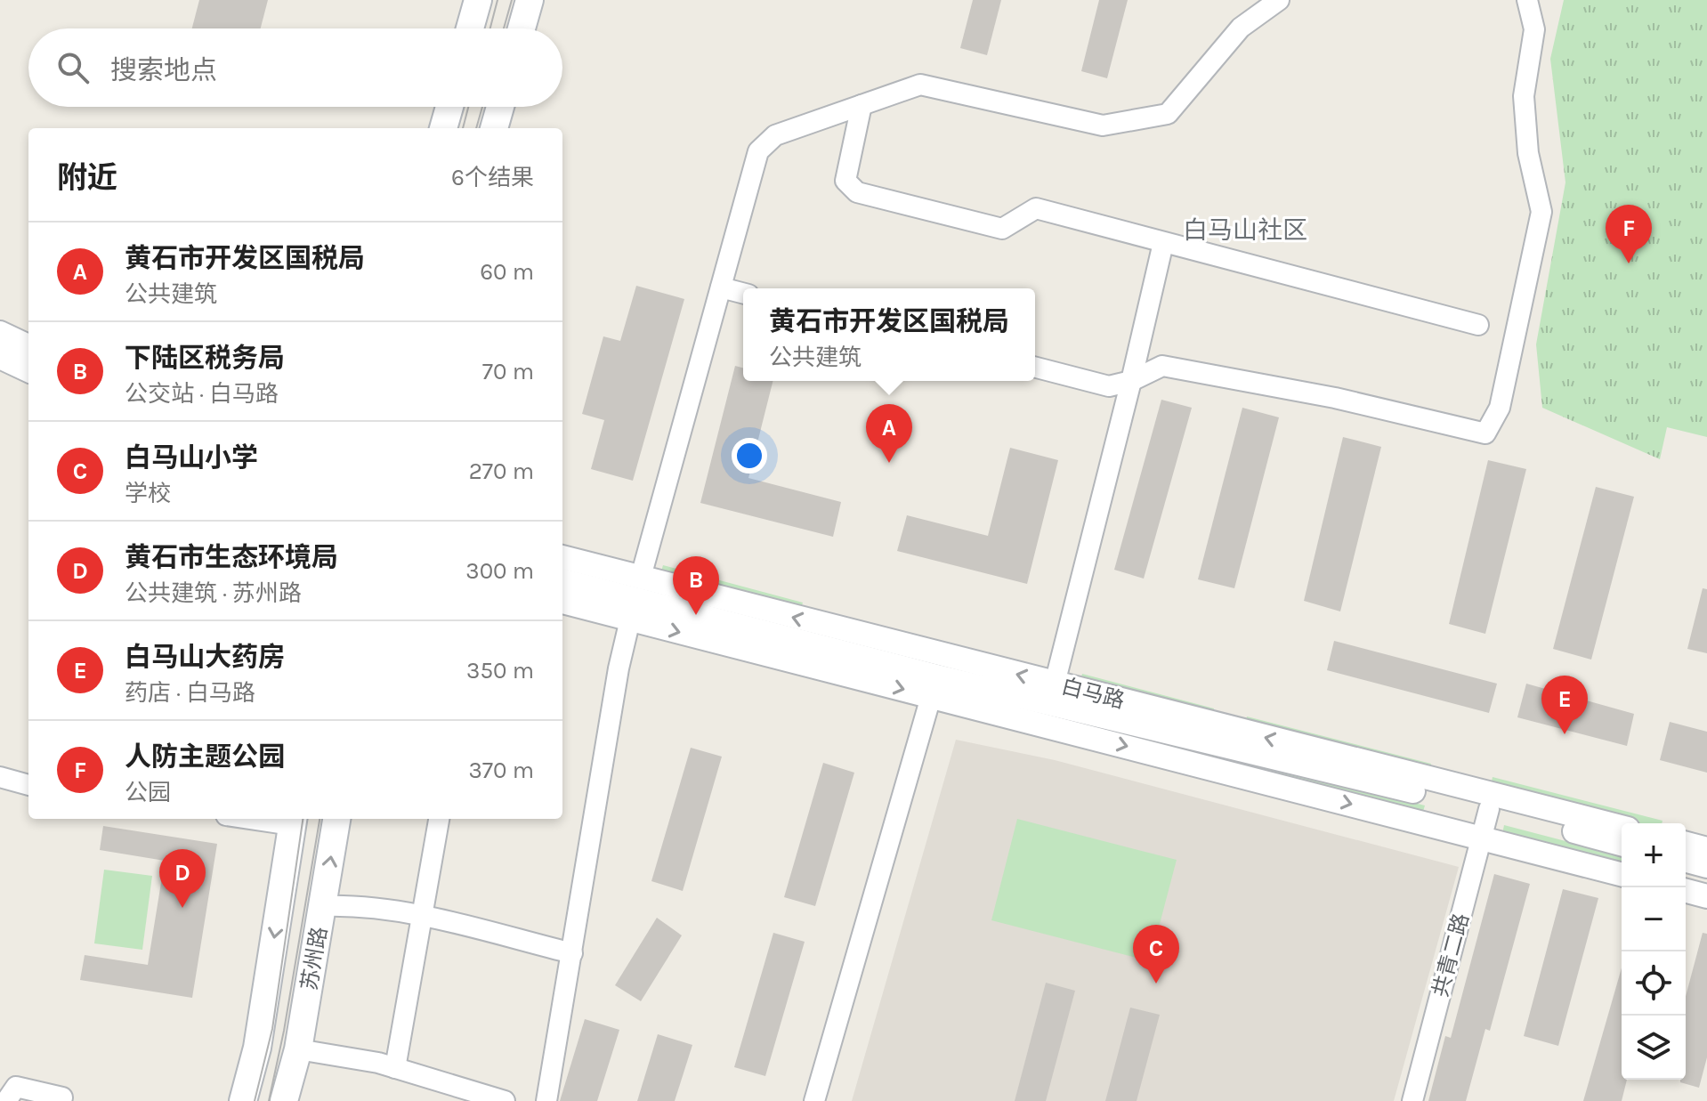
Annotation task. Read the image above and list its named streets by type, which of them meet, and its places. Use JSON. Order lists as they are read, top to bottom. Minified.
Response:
{"streets":{"main road":["苏州路"],"street":["白马路","共青二路"]},"crossings":[["白马路","共青二路"]],"districts":["白马山社区"],"page":{"search":"搜索地点","heading":["附近","6个结果"],"pins":["F","A","B","E","D","C"],"list":[{"mark":"A","name":"黄石市开发区国税局","note":"公共建筑","value":"60 m"},{"mark":"B","name":"下陆区税务局","note":"公交站 · 白马路","value":"70 m"},{"mark":"C","name":"白马山小学","note":"学校","value":"270 m"},{"mark":"D","name":"黄石市生态环境局","note":"公共建筑 · 苏州路","value":"300 m"},{"mark":"E","name":"白马山大药房","note":"药店 · 白马路","value":"350 m"},{"mark":"F","name":"人防主题公园","note":"公园","value":"370 m"}],"popup":["黄石市开发区国税局","公共建筑"],"map_buttons":["+","−"]}}
